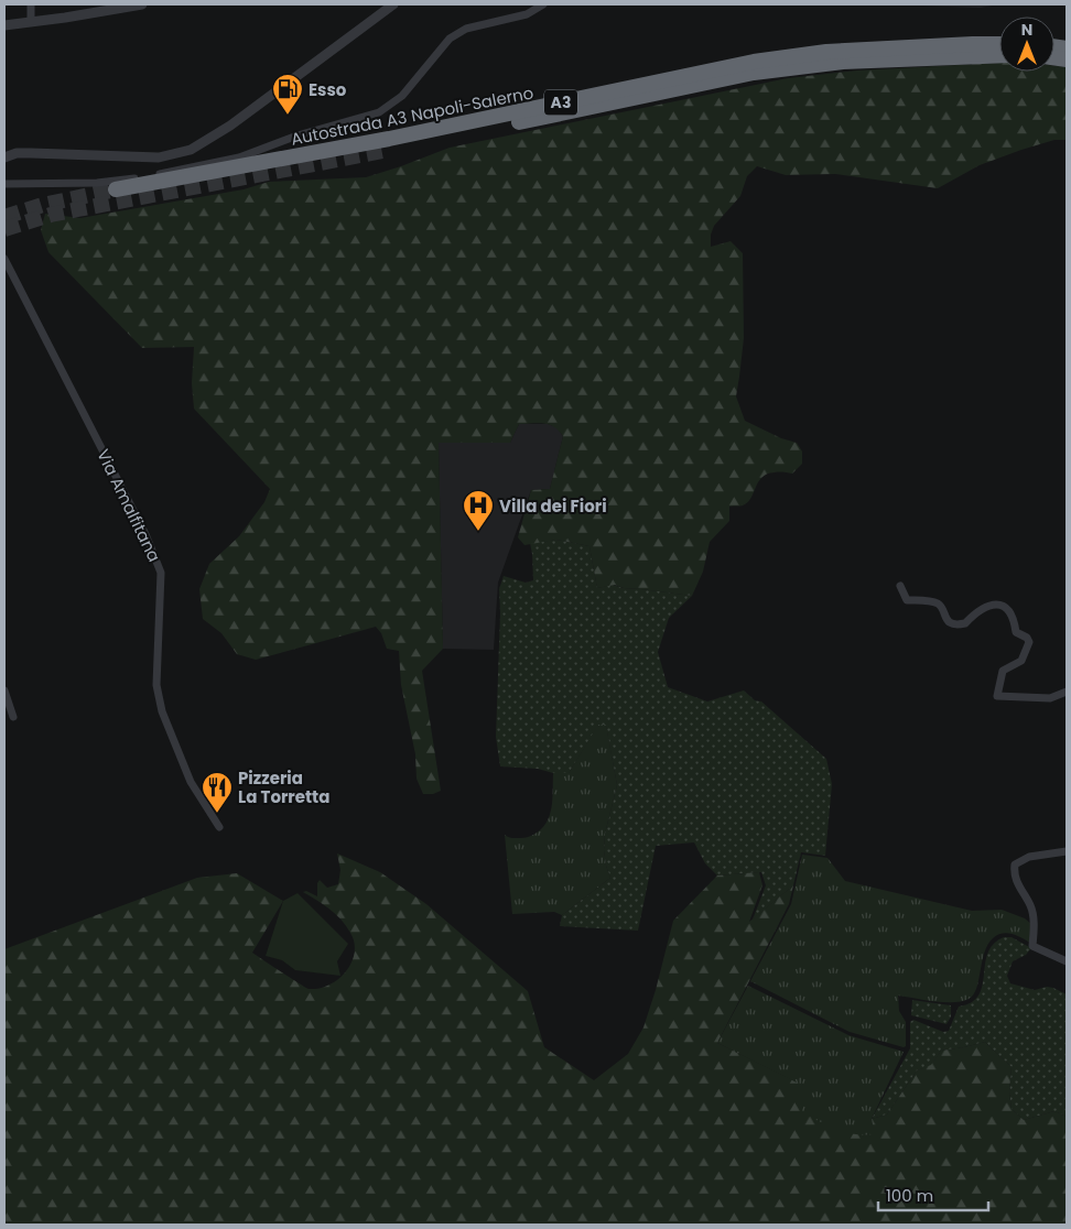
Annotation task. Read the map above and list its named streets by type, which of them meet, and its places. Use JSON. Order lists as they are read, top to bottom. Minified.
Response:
{"streets":{"highway":["A3","Autostrada A3 Napoli-Salerno"],"street":["Via Amalfitana"]},"places":{"fuel station":["Esso"],"hospital":["Villa dei Fiori"],"restaurant":["Pizzeria La Torretta"]},"scale_bar":"100 m","north":"top"}
